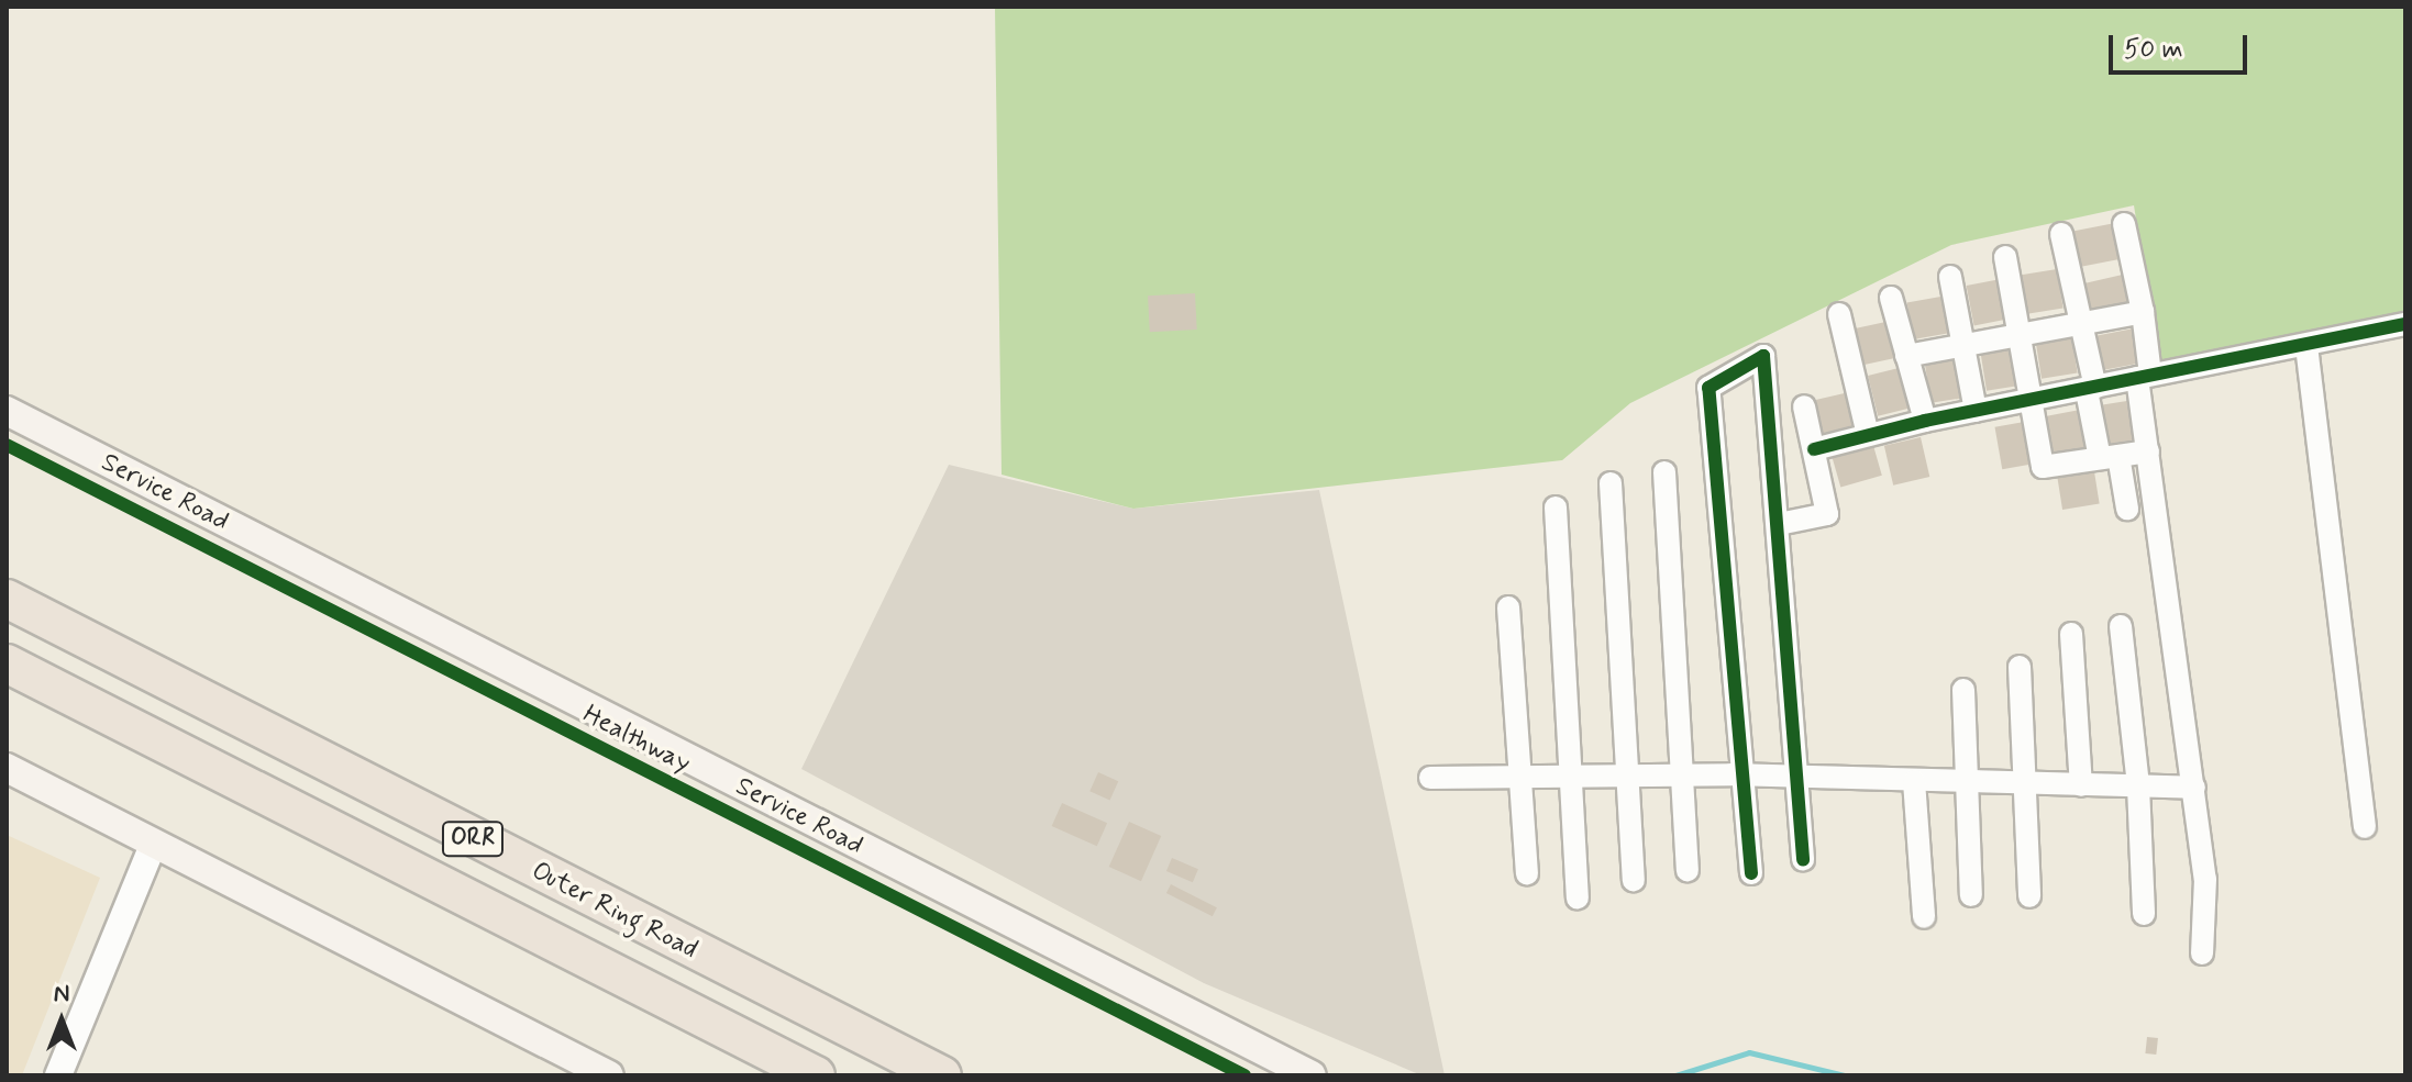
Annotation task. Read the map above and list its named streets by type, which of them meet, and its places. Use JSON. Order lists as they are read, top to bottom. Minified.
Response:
{"streets":{"highway":["ORR","Outer Ring Road"],"main road":["Service Road"],"cycle path":["Healthway"]},"scale_bar":"50 m","north":"top"}
